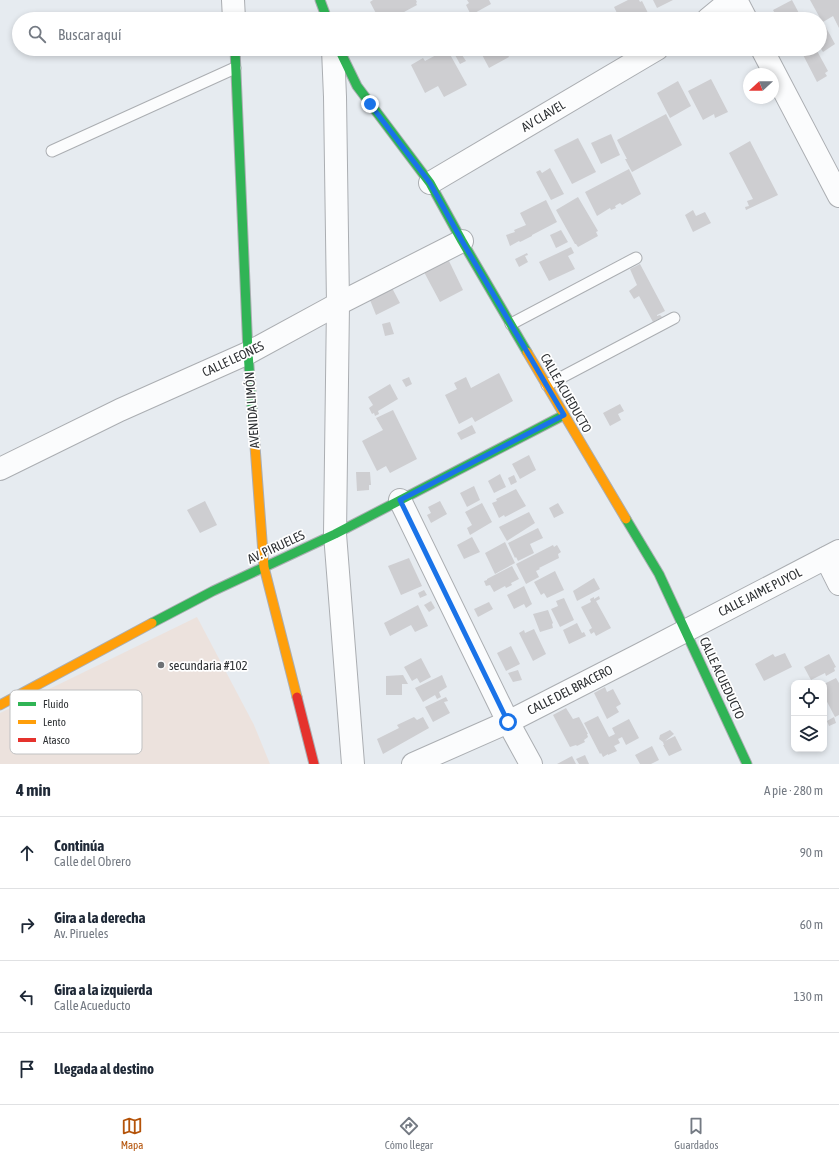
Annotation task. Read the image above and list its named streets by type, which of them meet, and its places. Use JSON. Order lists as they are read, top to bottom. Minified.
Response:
{"streets":{"street":["AV CLAVEL","CALLE LEONES","CALLE ACUEDUCTO","AVENIDA LIMÓN","AV. PIRUELES","CALLE JAIME PUYOL","CALLE DEL BRACERO"]},"crossings":[["AV CLAVEL","CALLE ACUEDUCTO"],["CALLE LEONES","CALLE ACUEDUCTO"],["CALLE LEONES","AVENIDA LIMÓN"],["CALLE ACUEDUCTO","AV. PIRUELES"],["CALLE ACUEDUCTO","CALLE JAIME PUYOL"],["CALLE ACUEDUCTO","CALLE DEL BRACERO"],["AVENIDA LIMÓN","AV. PIRUELES"],["CALLE JAIME PUYOL","CALLE DEL BRACERO"]],"places":["secundaria #102"],"legend":["Fluido","Lento","Atasco"],"north":"left","page":{"search":"Buscar aquí","heading":["4 min","A pie · 280 m"],"list":[["Continúa","Calle del Obrero","90 m"],["Gira a la derecha","Av. Pirueles","60 m"],["Gira a la izquierda","Calle Acueducto","130 m"],"Llegada al destino"],"nav":["Mapa","Cómo llegar","Guardados"]}}
